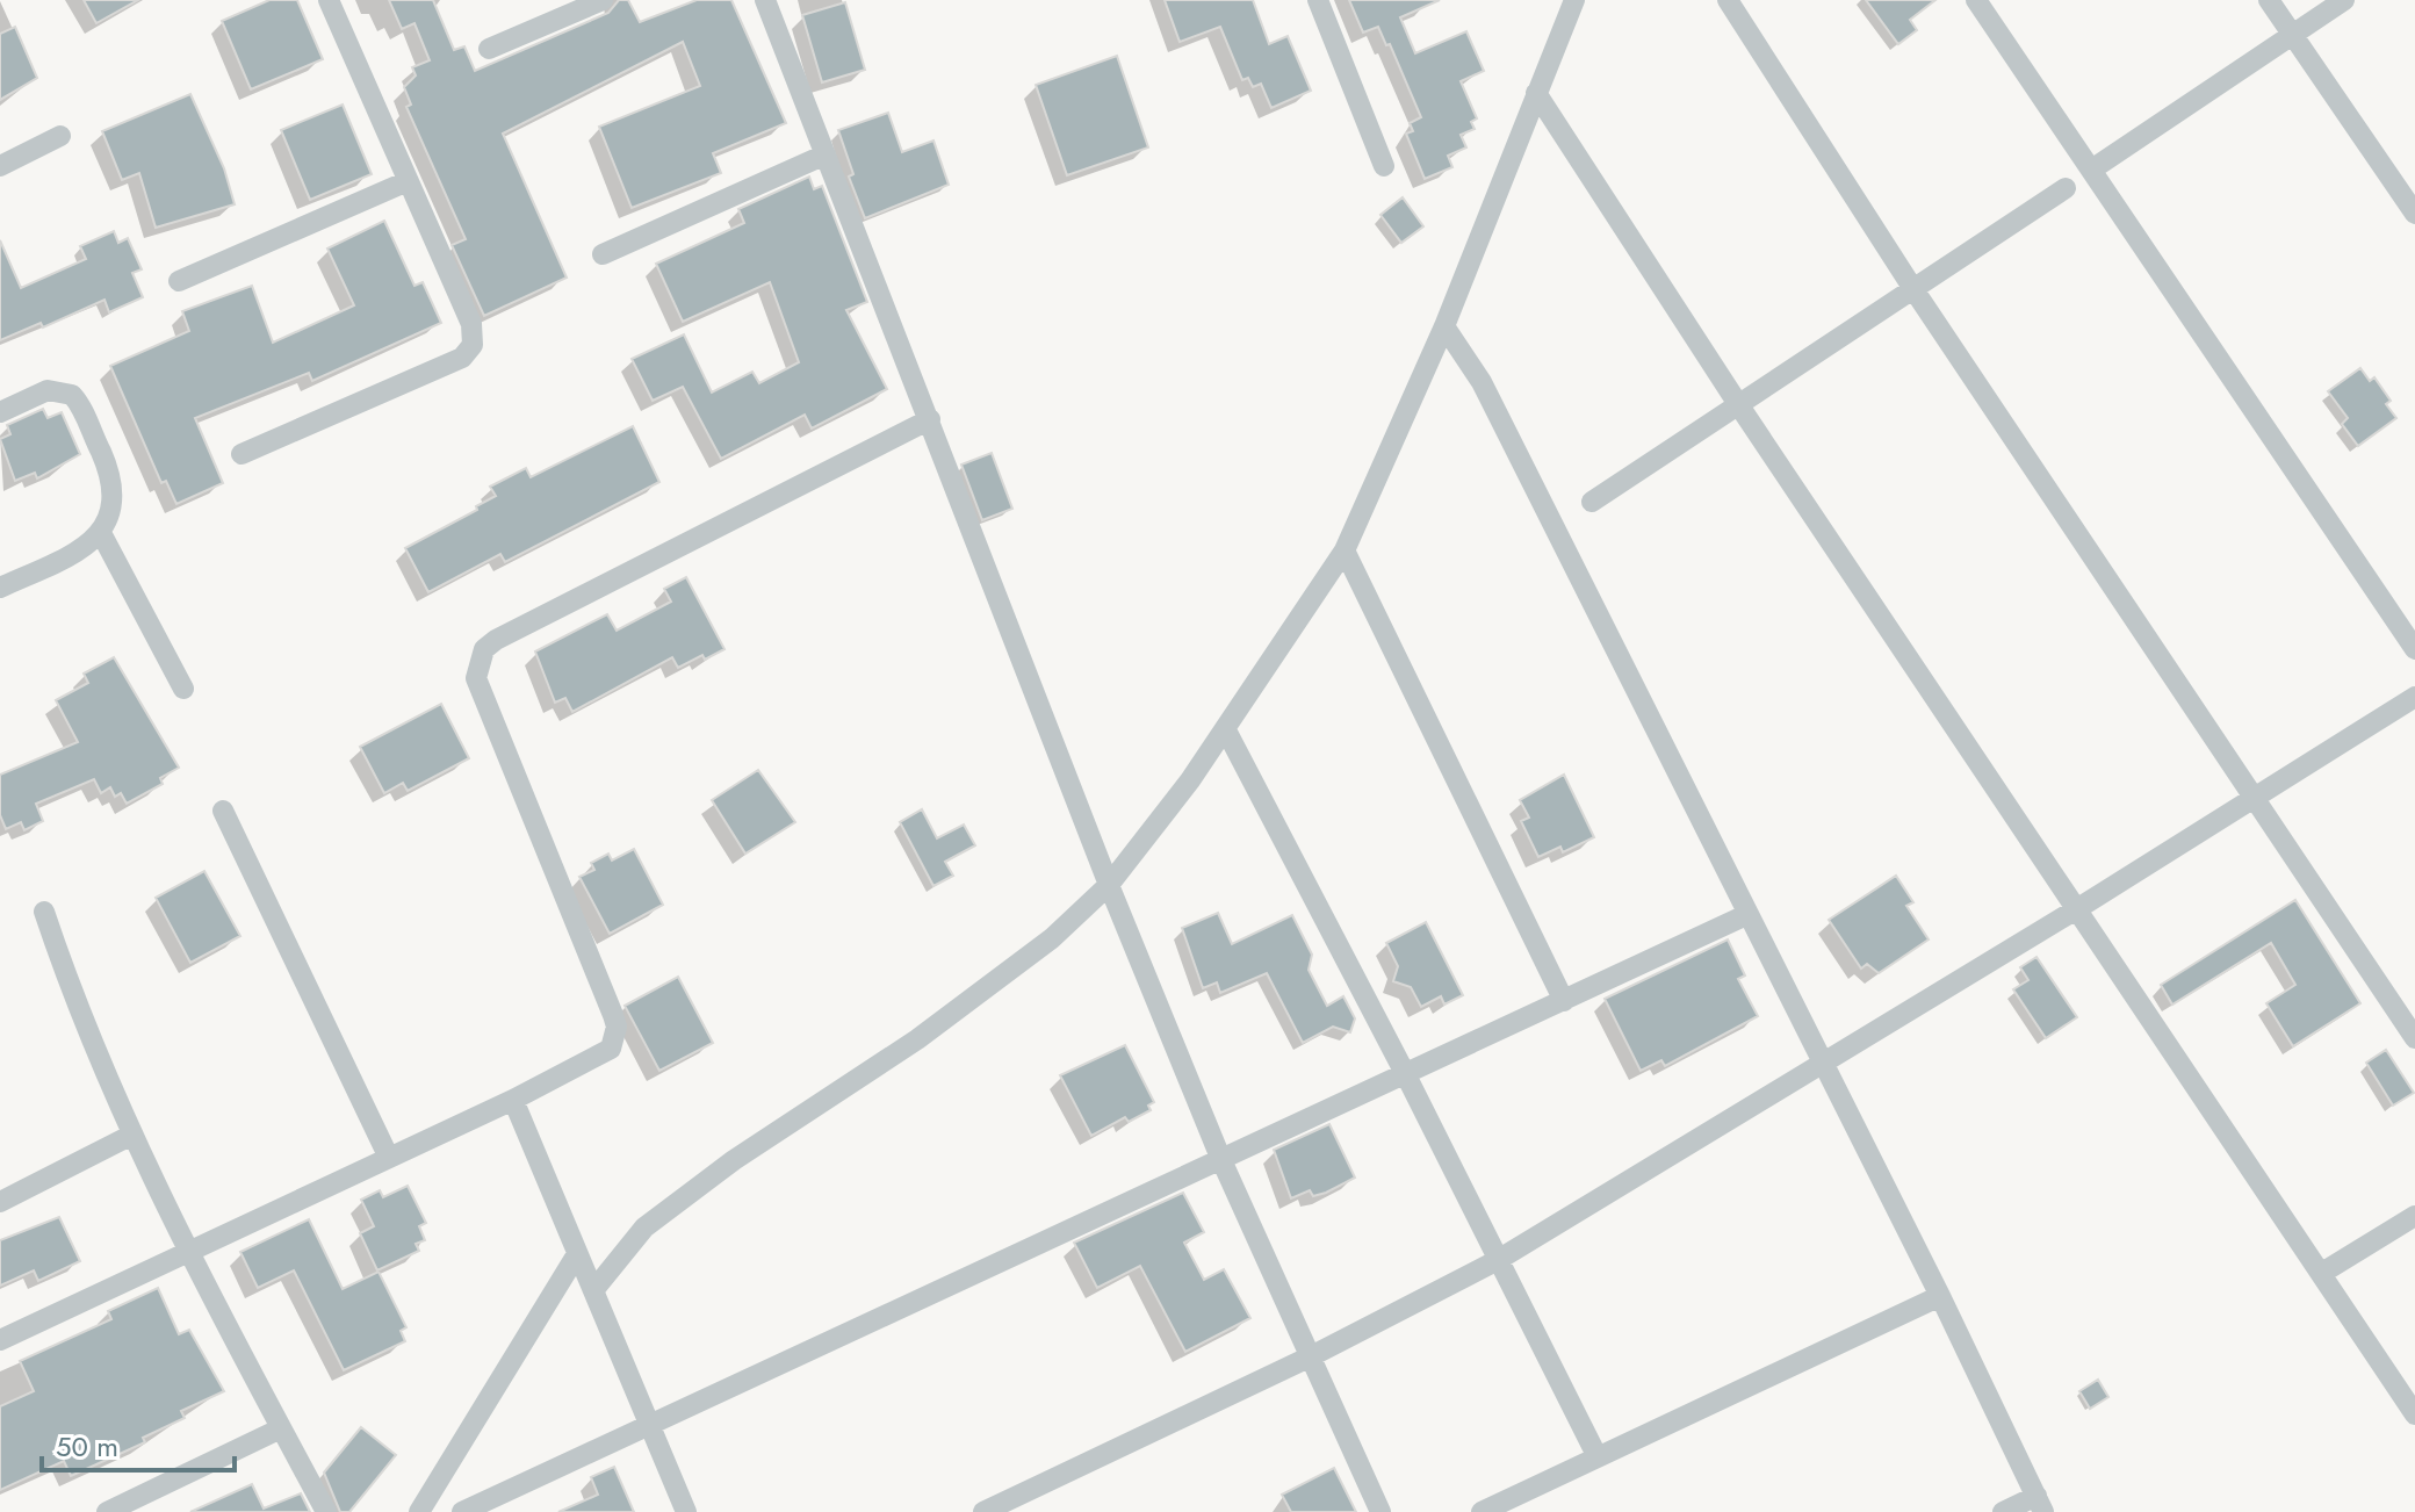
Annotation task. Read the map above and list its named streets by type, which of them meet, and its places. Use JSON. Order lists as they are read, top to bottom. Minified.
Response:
{"scale_bar":"50 m"}
